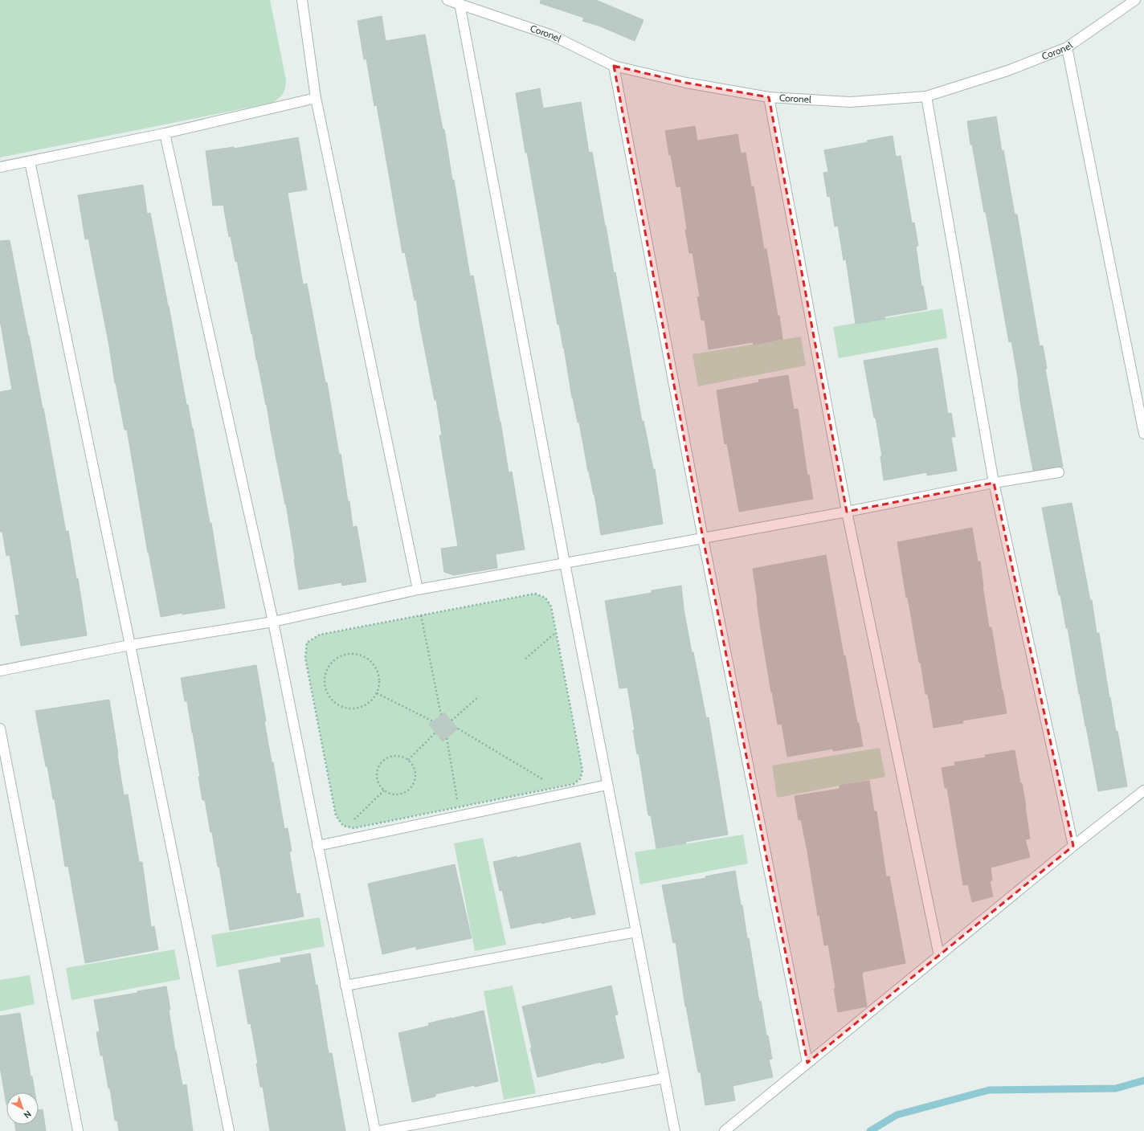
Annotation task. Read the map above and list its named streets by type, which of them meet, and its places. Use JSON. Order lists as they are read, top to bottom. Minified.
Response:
{"streets":{"street":["Coronel"]},"north":"bottom right"}
